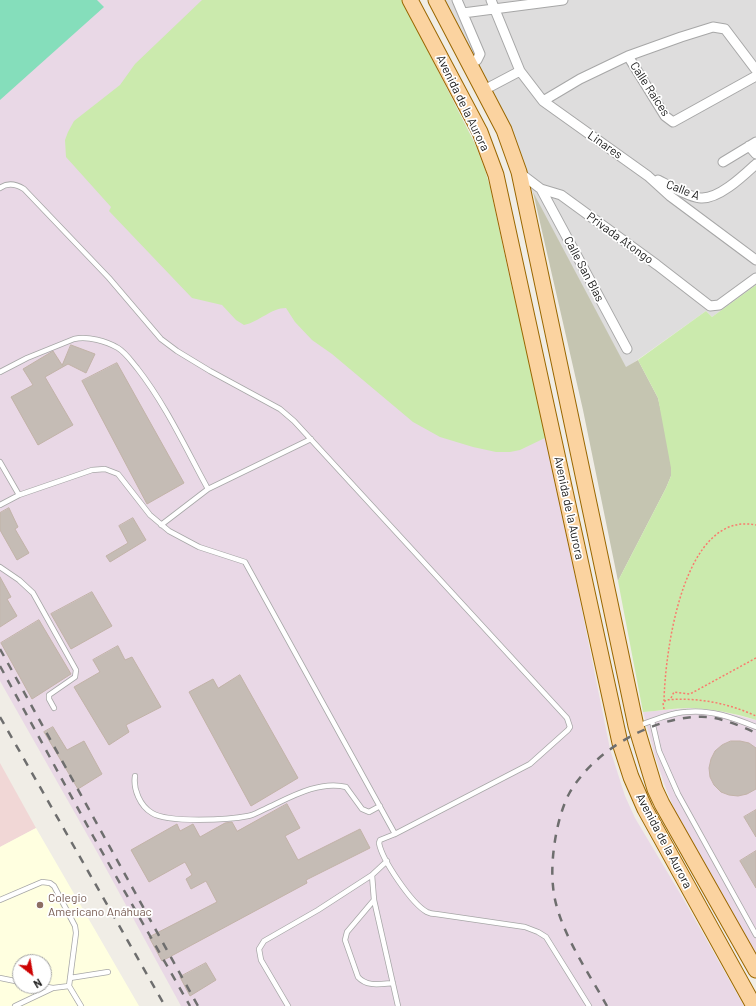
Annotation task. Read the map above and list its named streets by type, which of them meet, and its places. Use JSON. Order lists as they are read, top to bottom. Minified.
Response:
{"streets":{"main road":["Avenida de la Aurora"],"street":["Calle Raíces","Linares","Calle A","Privada Atongo","Calle San Blas"]},"crossings":[["Avenida de la Aurora","Privada Atongo"],["Linares","Calle A"],["Privada Atongo","Calle San Blas"]],"places":["Colegio Americano Anáhuac"],"north":"bottom right"}
